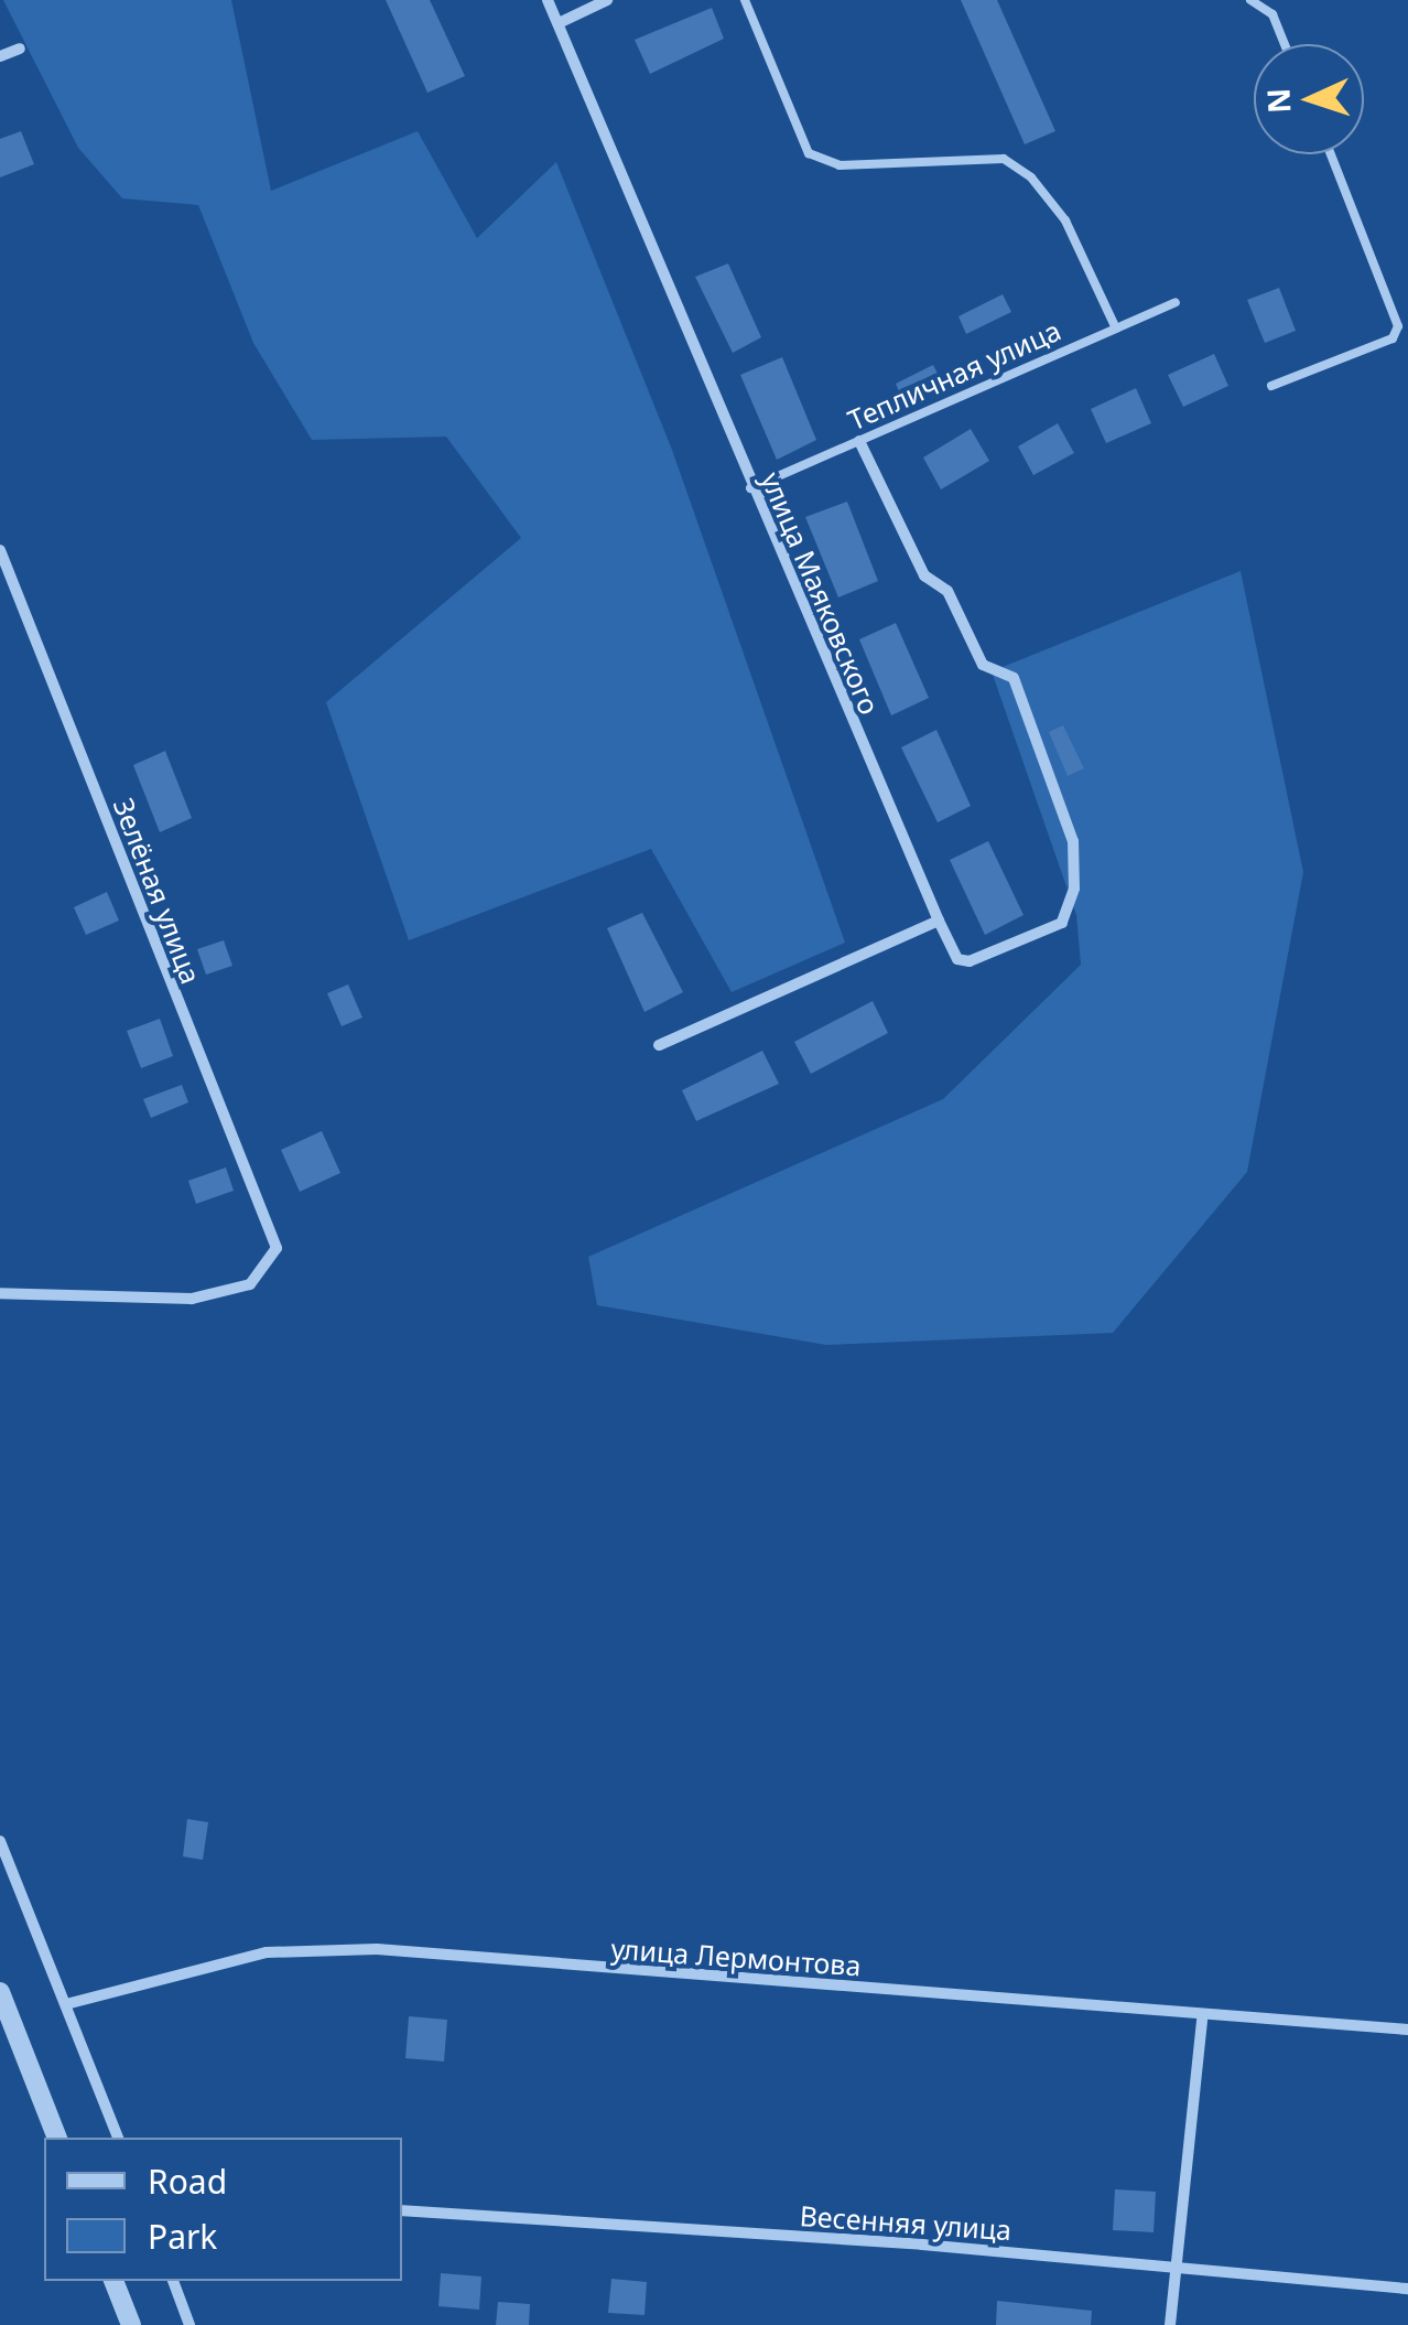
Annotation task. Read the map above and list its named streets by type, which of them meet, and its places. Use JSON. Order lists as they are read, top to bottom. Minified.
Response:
{"streets":{"street":["улица Маяковского","Зелёная улица","улица Лермонтова","Весенняя улица"],"lane":["Тепличная улица"]},"crossings":[["Тепличная улица","улица Маяковского"]],"legend":["Road","Park"],"north":"left"}
